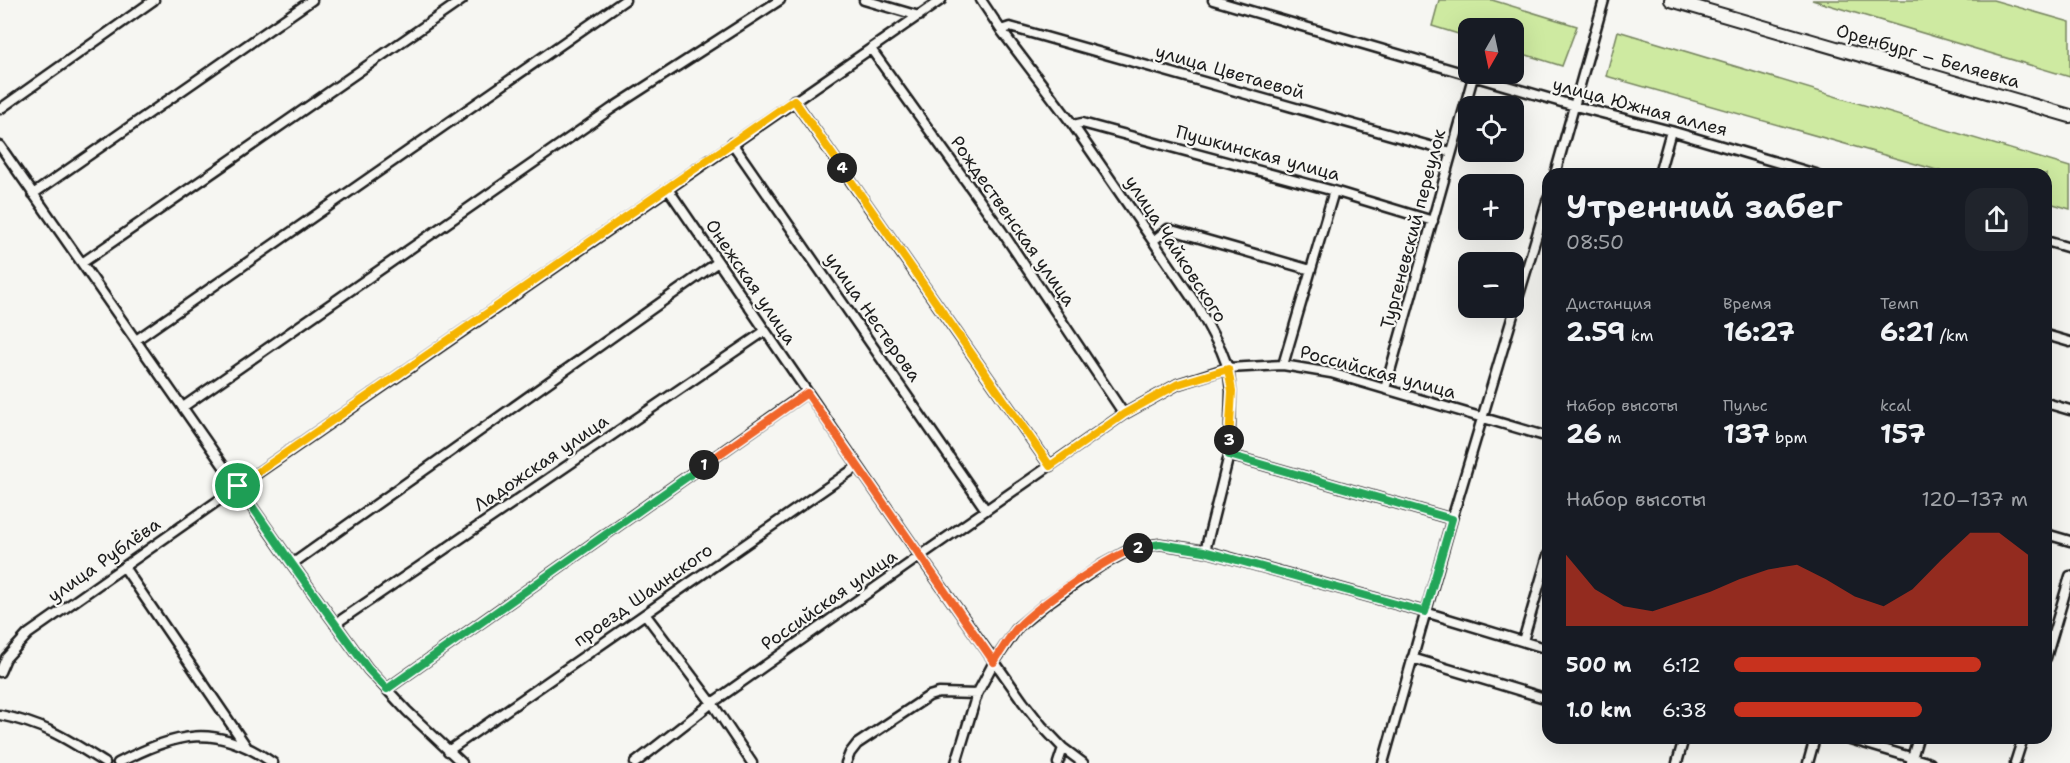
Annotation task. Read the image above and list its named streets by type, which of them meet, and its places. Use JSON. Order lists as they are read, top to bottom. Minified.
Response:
{"streets":{"main road":["Оренбург – Беляевка"],"street":["улица Цветаевой","улица Южная аллея","Пушкинская улица","Рождественская улица","Тургеневский переулок","улица Чайковского","Онежская улица","улица Нестерова","Российская улица","Ладожская улица","улица Рублёва","проезд Шаинского"]},"crossings":[["улица Цветаевой","Тургеневский переулок"],["улица Цветаевой","улица Чайковского"],["Пушкинская улица","Тургеневский переулок"],["Пушкинская улица","улица Чайковского"],["Рождественская улица","Российская улица"],["Рождественская улица","улица Рублёва"],["Тургеневский переулок","Российская улица"],["улица Чайковского","Российская улица"],["Онежская улица","Российская улица"],["Онежская улица","Ладожская улица"],["Онежская улица","улица Рублёва"],["Онежская улица","проезд Шаинского"],["улица Нестерова","Российская улица"],["улица Нестерова","улица Рублёва"]],"north":"bottom","page":{"map_buttons":["+","−"],"pins":["4","3","1","2"],"heading":["Утренний забег","08:50"],"stats":[["Дистанция","2.59 km"],["Время","16:27"],["Темп","6:21 /km"],["Набор высоты","26 m"],["Пульс","137 bpm"],["kcal","157"]],"chart":["Набор высоты","120–137 m"],"list":[{"name":"500 m","note":"6:12"},{"name":"1.0 km","note":"6:38"}]}}
